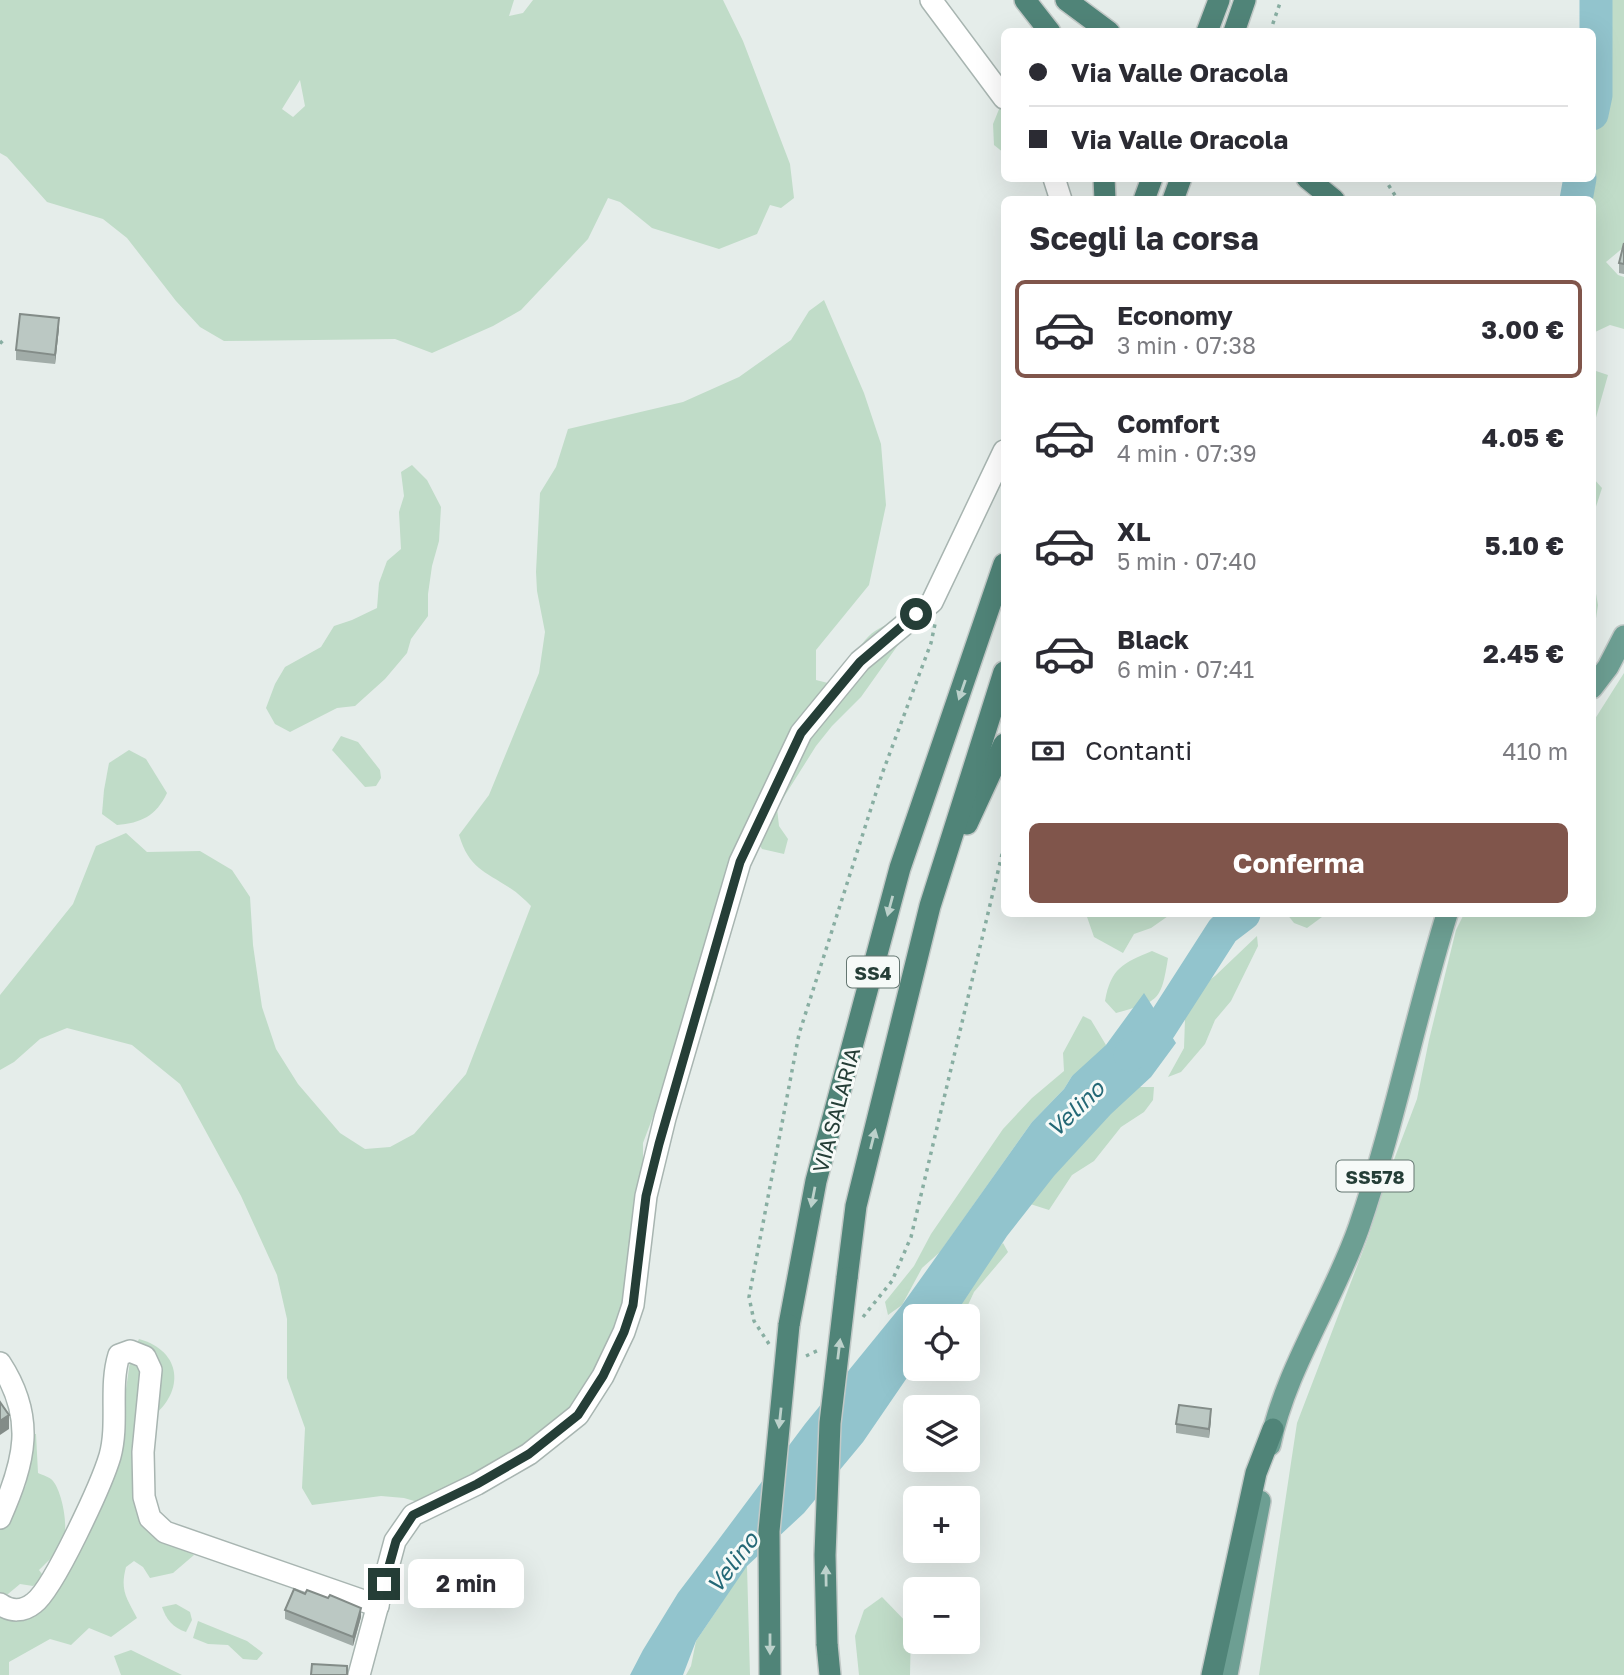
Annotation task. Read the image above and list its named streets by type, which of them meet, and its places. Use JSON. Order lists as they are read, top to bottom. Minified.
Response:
{"streets":{"highway":["SS4","VIA SALARIA"],"main road":["SS578"]},"water":["Velino"],"page":{"banner":["Via Valle Oracola","Via Valle Oracola"],"heading":"Scegli la corsa","list":[{"name":"Economy","note":"3 min · 07:38","value":"3.00 €"},{"name":"Comfort","note":"4 min · 07:39","value":"4.05 €"},{"name":"XL","note":"5 min · 07:40","value":"5.10 €"},{"name":"Black","note":"6 min · 07:41","value":"2.45 €"}],"pay":["Contanti","410 m"],"buttons":"Conferma","map_buttons":["+","−"],"bubble":"2 min"}}
